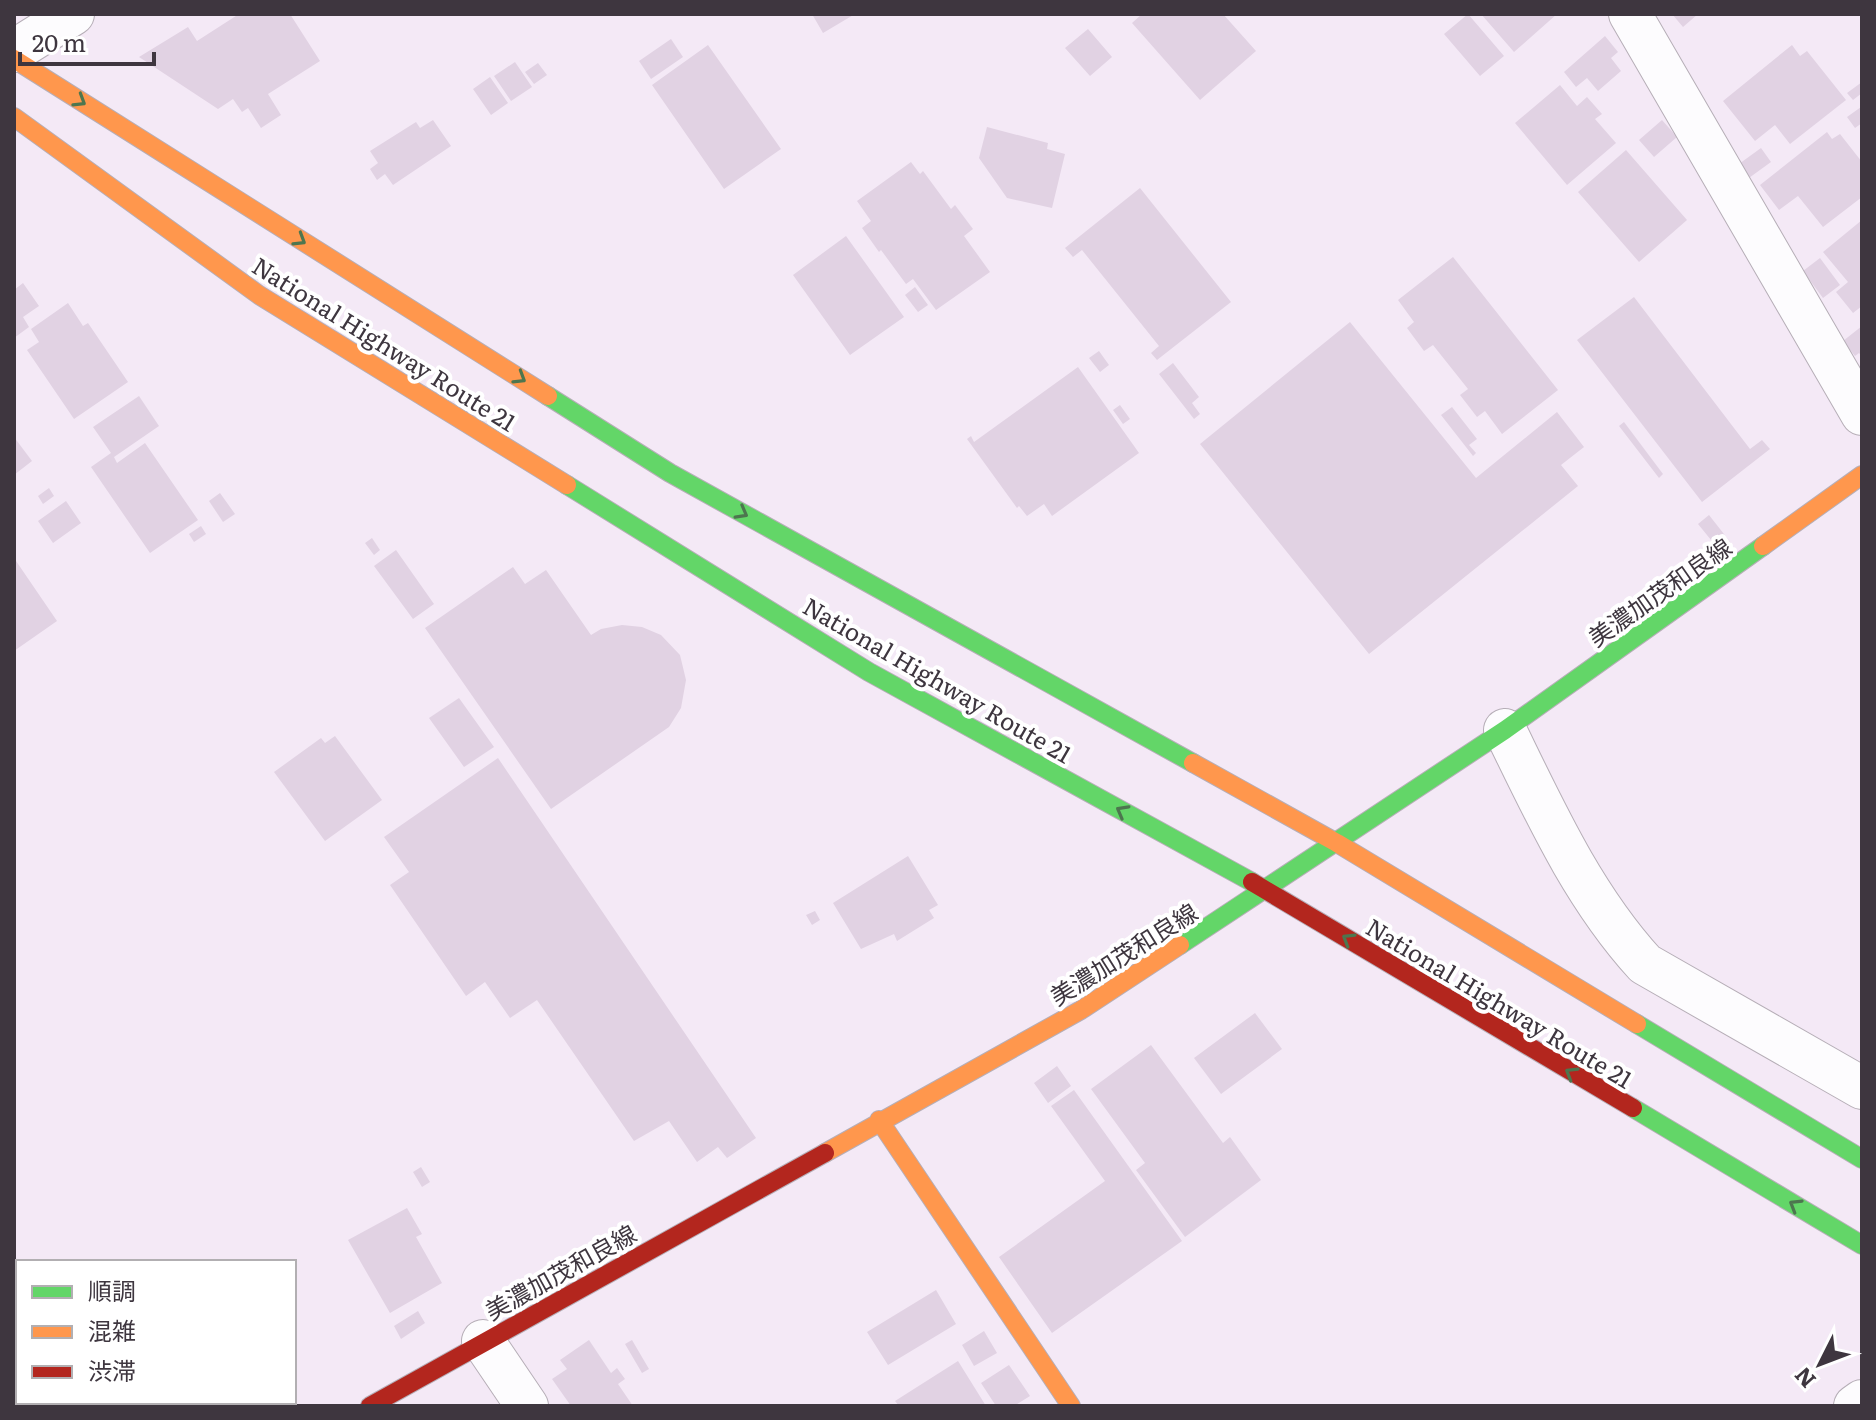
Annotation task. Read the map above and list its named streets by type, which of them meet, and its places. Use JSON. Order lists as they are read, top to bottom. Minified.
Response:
{"streets":{"main road":["National Highway Route 21","美濃加茂和良線"]},"crossings":[["National Highway Route 21","美濃加茂和良線"]],"legend":["順調","混雑","渋滞"],"scale_bar":"20 m","north":"bottom left"}
